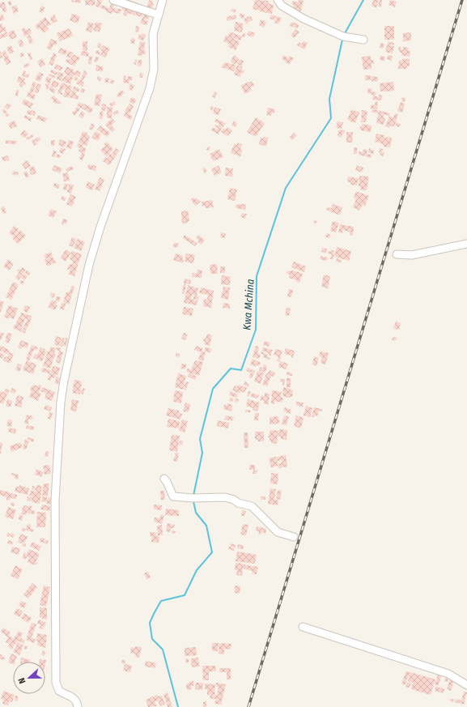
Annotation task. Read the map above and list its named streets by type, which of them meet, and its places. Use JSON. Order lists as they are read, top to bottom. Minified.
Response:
{"water":["Kwa Mchina"],"north":"left"}
